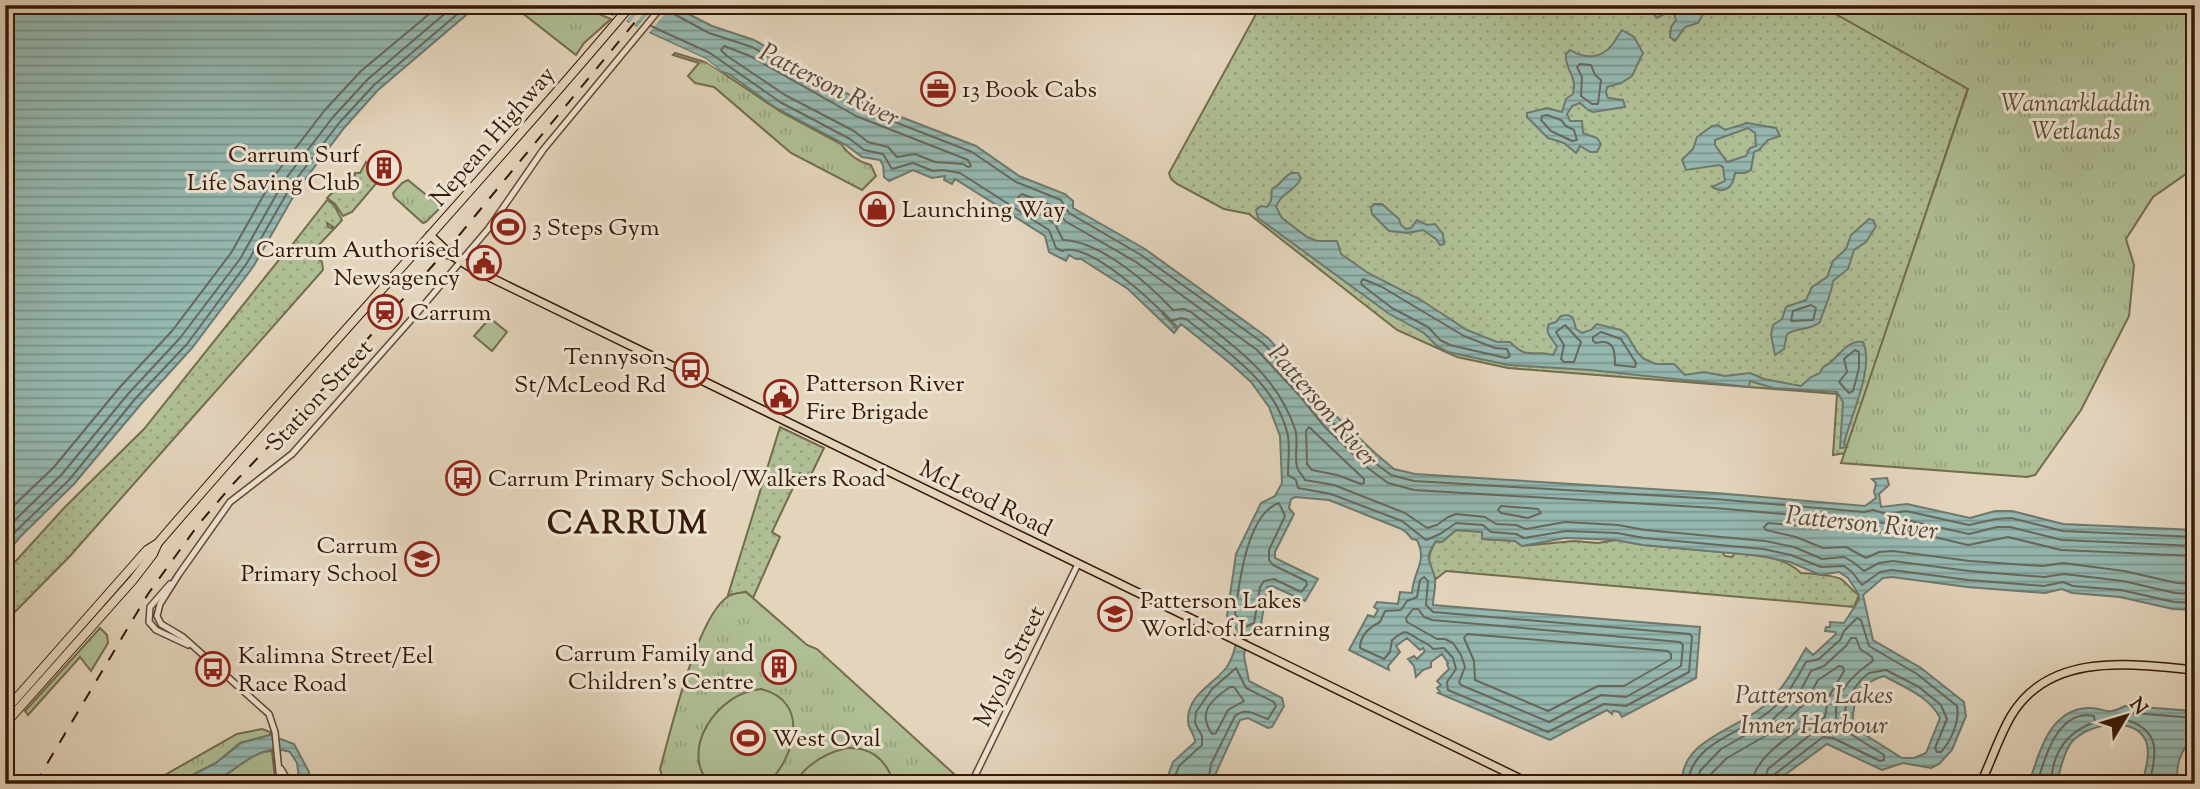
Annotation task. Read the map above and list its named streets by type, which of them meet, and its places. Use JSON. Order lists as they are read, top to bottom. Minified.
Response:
{"streets":{"highway":["Nepean Highway"],"main road":["McLeod Road"],"street":["Station Street","Myola Street"]},"crossings":[["Nepean Highway","McLeod Road"],["Station Street","McLeod Road"],["McLeod Road","Myola Street"]],"districts":["CARRUM"],"water":["Patterson River","Patterson Lakes Inner Harbour"],"parks":["Wannarkladdin Wetlands"],"places":{"office":["13 Book Cabs"],"building":["Carrum Surf Life Saving Club","Carrum Family and Children's Centre"],"shop":["Launching Way"],"sports":["3 Steps Gym","West Oval"],"public building":["Carrum Authorised Newsagency","Patterson River Fire Brigade"],"station":["Carrum"],"bus stop":["Tennyson St/McLeod Rd","Carrum Primary School/Walkers Road","Kalimna Street/Eel Race Road"],"school or university":["Carrum Primary School","Patterson Lakes World of Learning"]},"north":"top right"}
